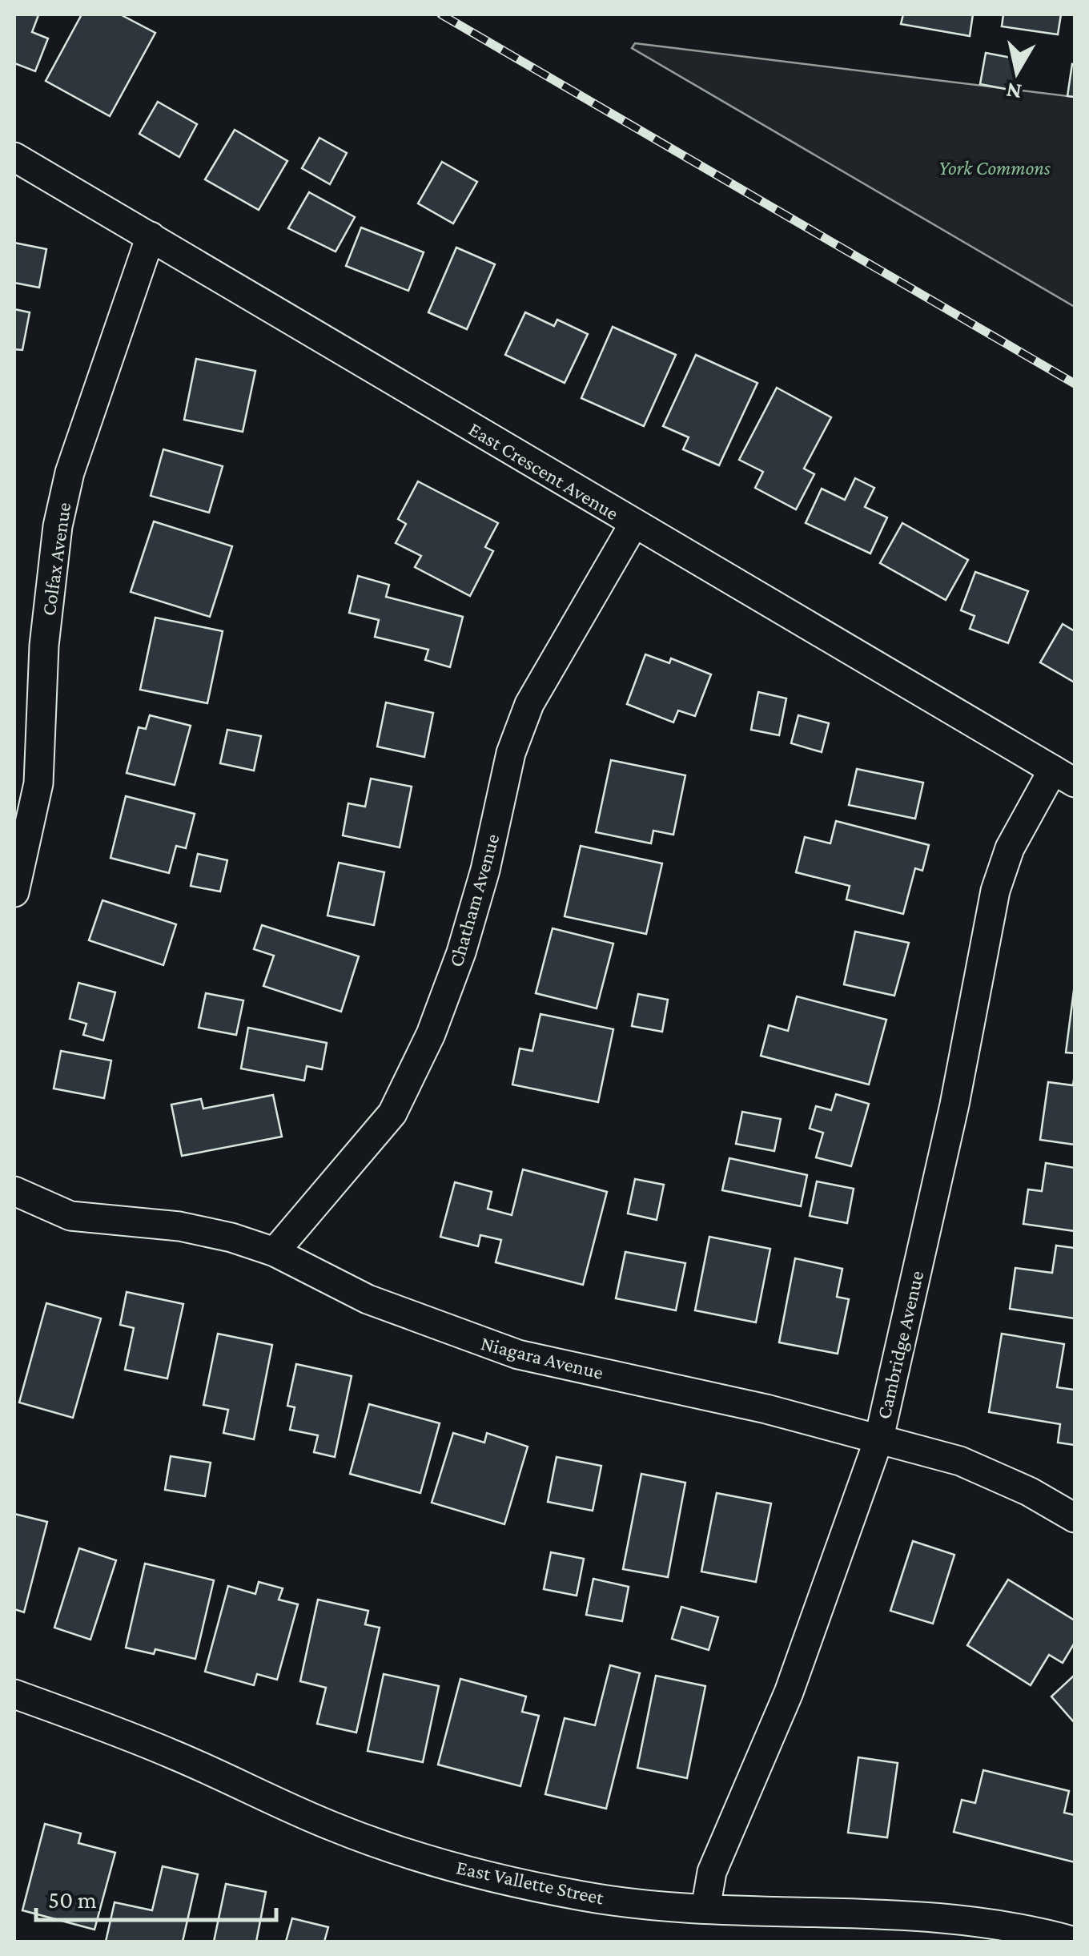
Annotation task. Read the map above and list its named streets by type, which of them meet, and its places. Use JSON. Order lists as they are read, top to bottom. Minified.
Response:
{"streets":{"street":["East Crescent Avenue","Colfax Avenue","Chatham Avenue","Cambridge Avenue","Niagara Avenue","East Vallette Street"]},"crossings":[["East Crescent Avenue","Colfax Avenue"],["East Crescent Avenue","Chatham Avenue"],["East Crescent Avenue","Cambridge Avenue"],["Chatham Avenue","Niagara Avenue"],["Cambridge Avenue","Niagara Avenue"],["Cambridge Avenue","East Vallette Street"]],"parks":["York Commons"],"scale_bar":"50 m","north":"bottom"}
